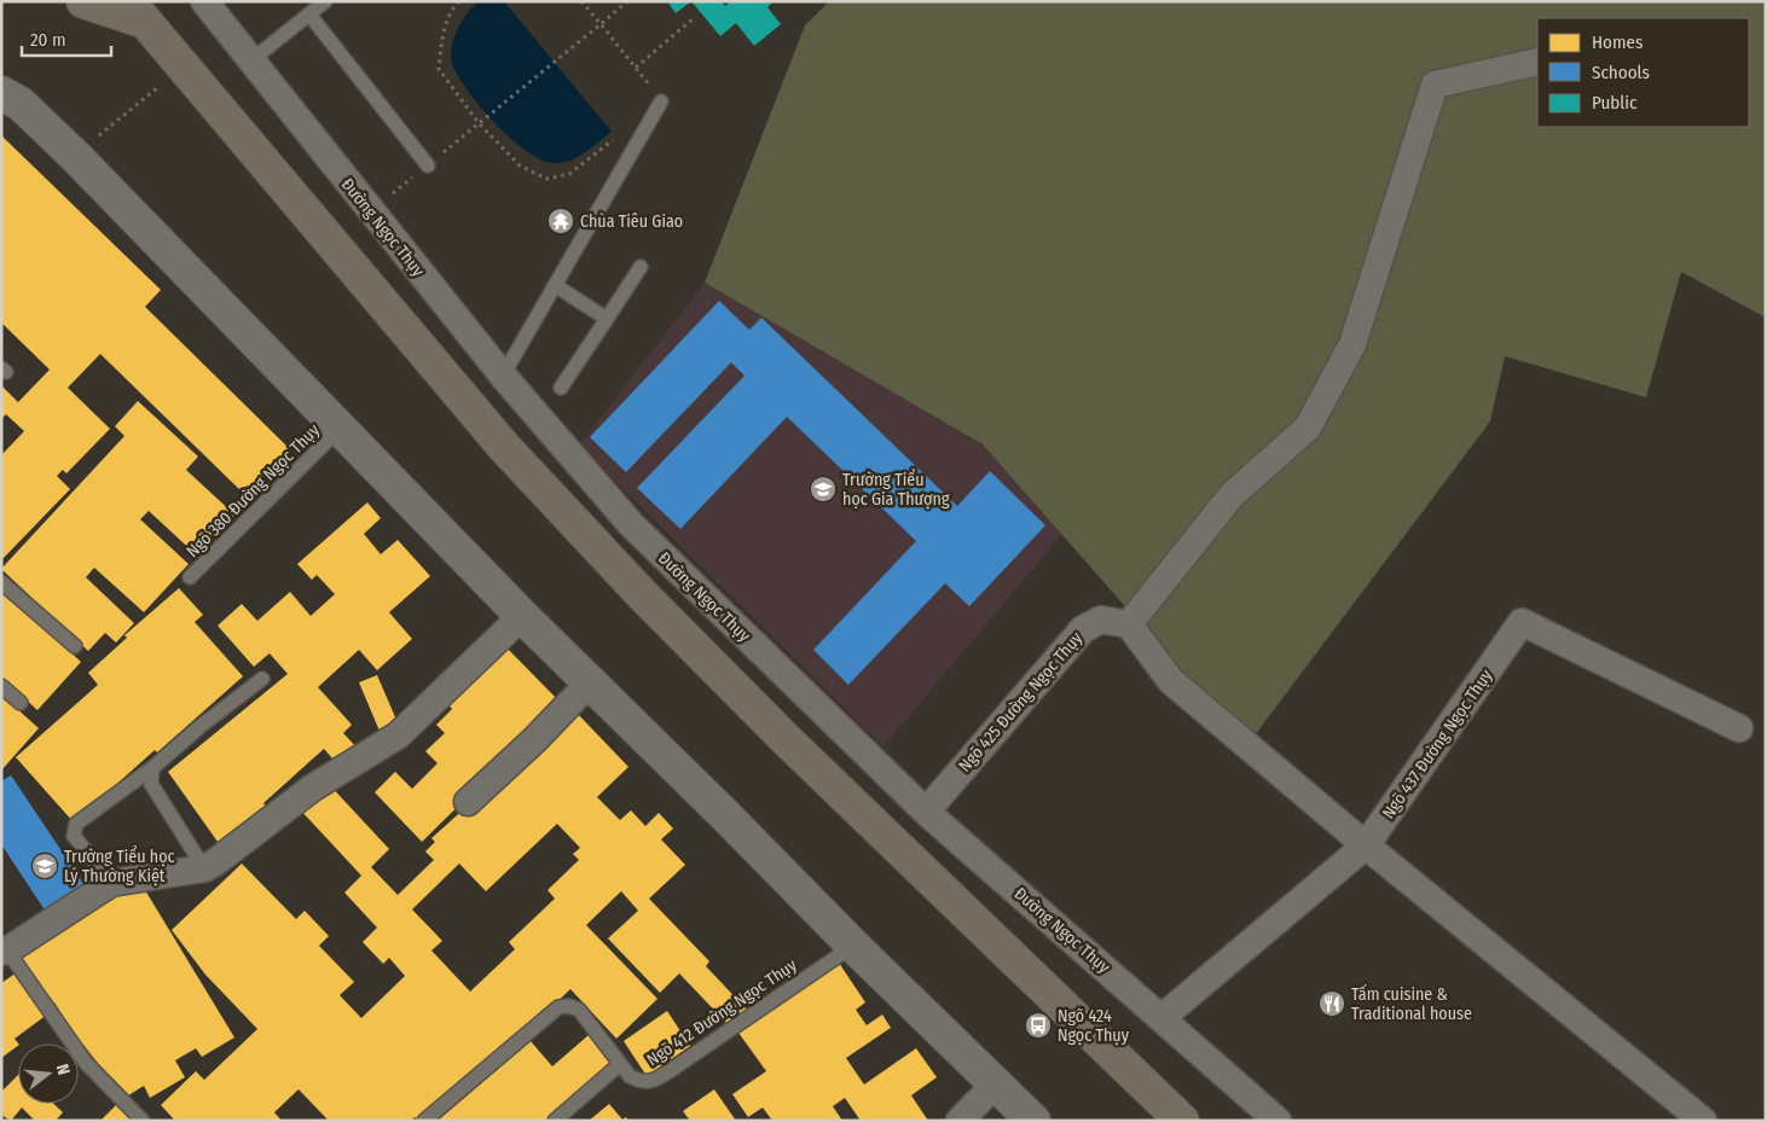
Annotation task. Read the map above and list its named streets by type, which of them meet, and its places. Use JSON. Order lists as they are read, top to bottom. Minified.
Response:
{"streets":{"street":["Đường Ngọc Thụy","Ngõ 425 Đường Ngọc Thụy","Ngõ 437 Đường Ngọc Thụy"],"lane":["Ngõ 380 Đường Ngọc Thụy","Ngõ 412 Đường Ngọc Thụy"]},"crossings":[["Đường Ngọc Thụy","Ngõ 425 Đường Ngọc Thụy"],["Đường Ngọc Thụy","Ngõ 437 Đường Ngọc Thụy"]],"places":{"temple":["Chùa Tiêu Giao"],"school or university":["Trường Tiểu học Gia Thượng","Trường Tiểu học Lý Thường Kiệt"],"restaurant":["Tấm cuisine & Traditional house"],"bus stop":["Ngõ 424 Ngọc Thụy"]},"legend":["Homes","Schools","Public"],"scale_bar":"20 m","north":"right"}
